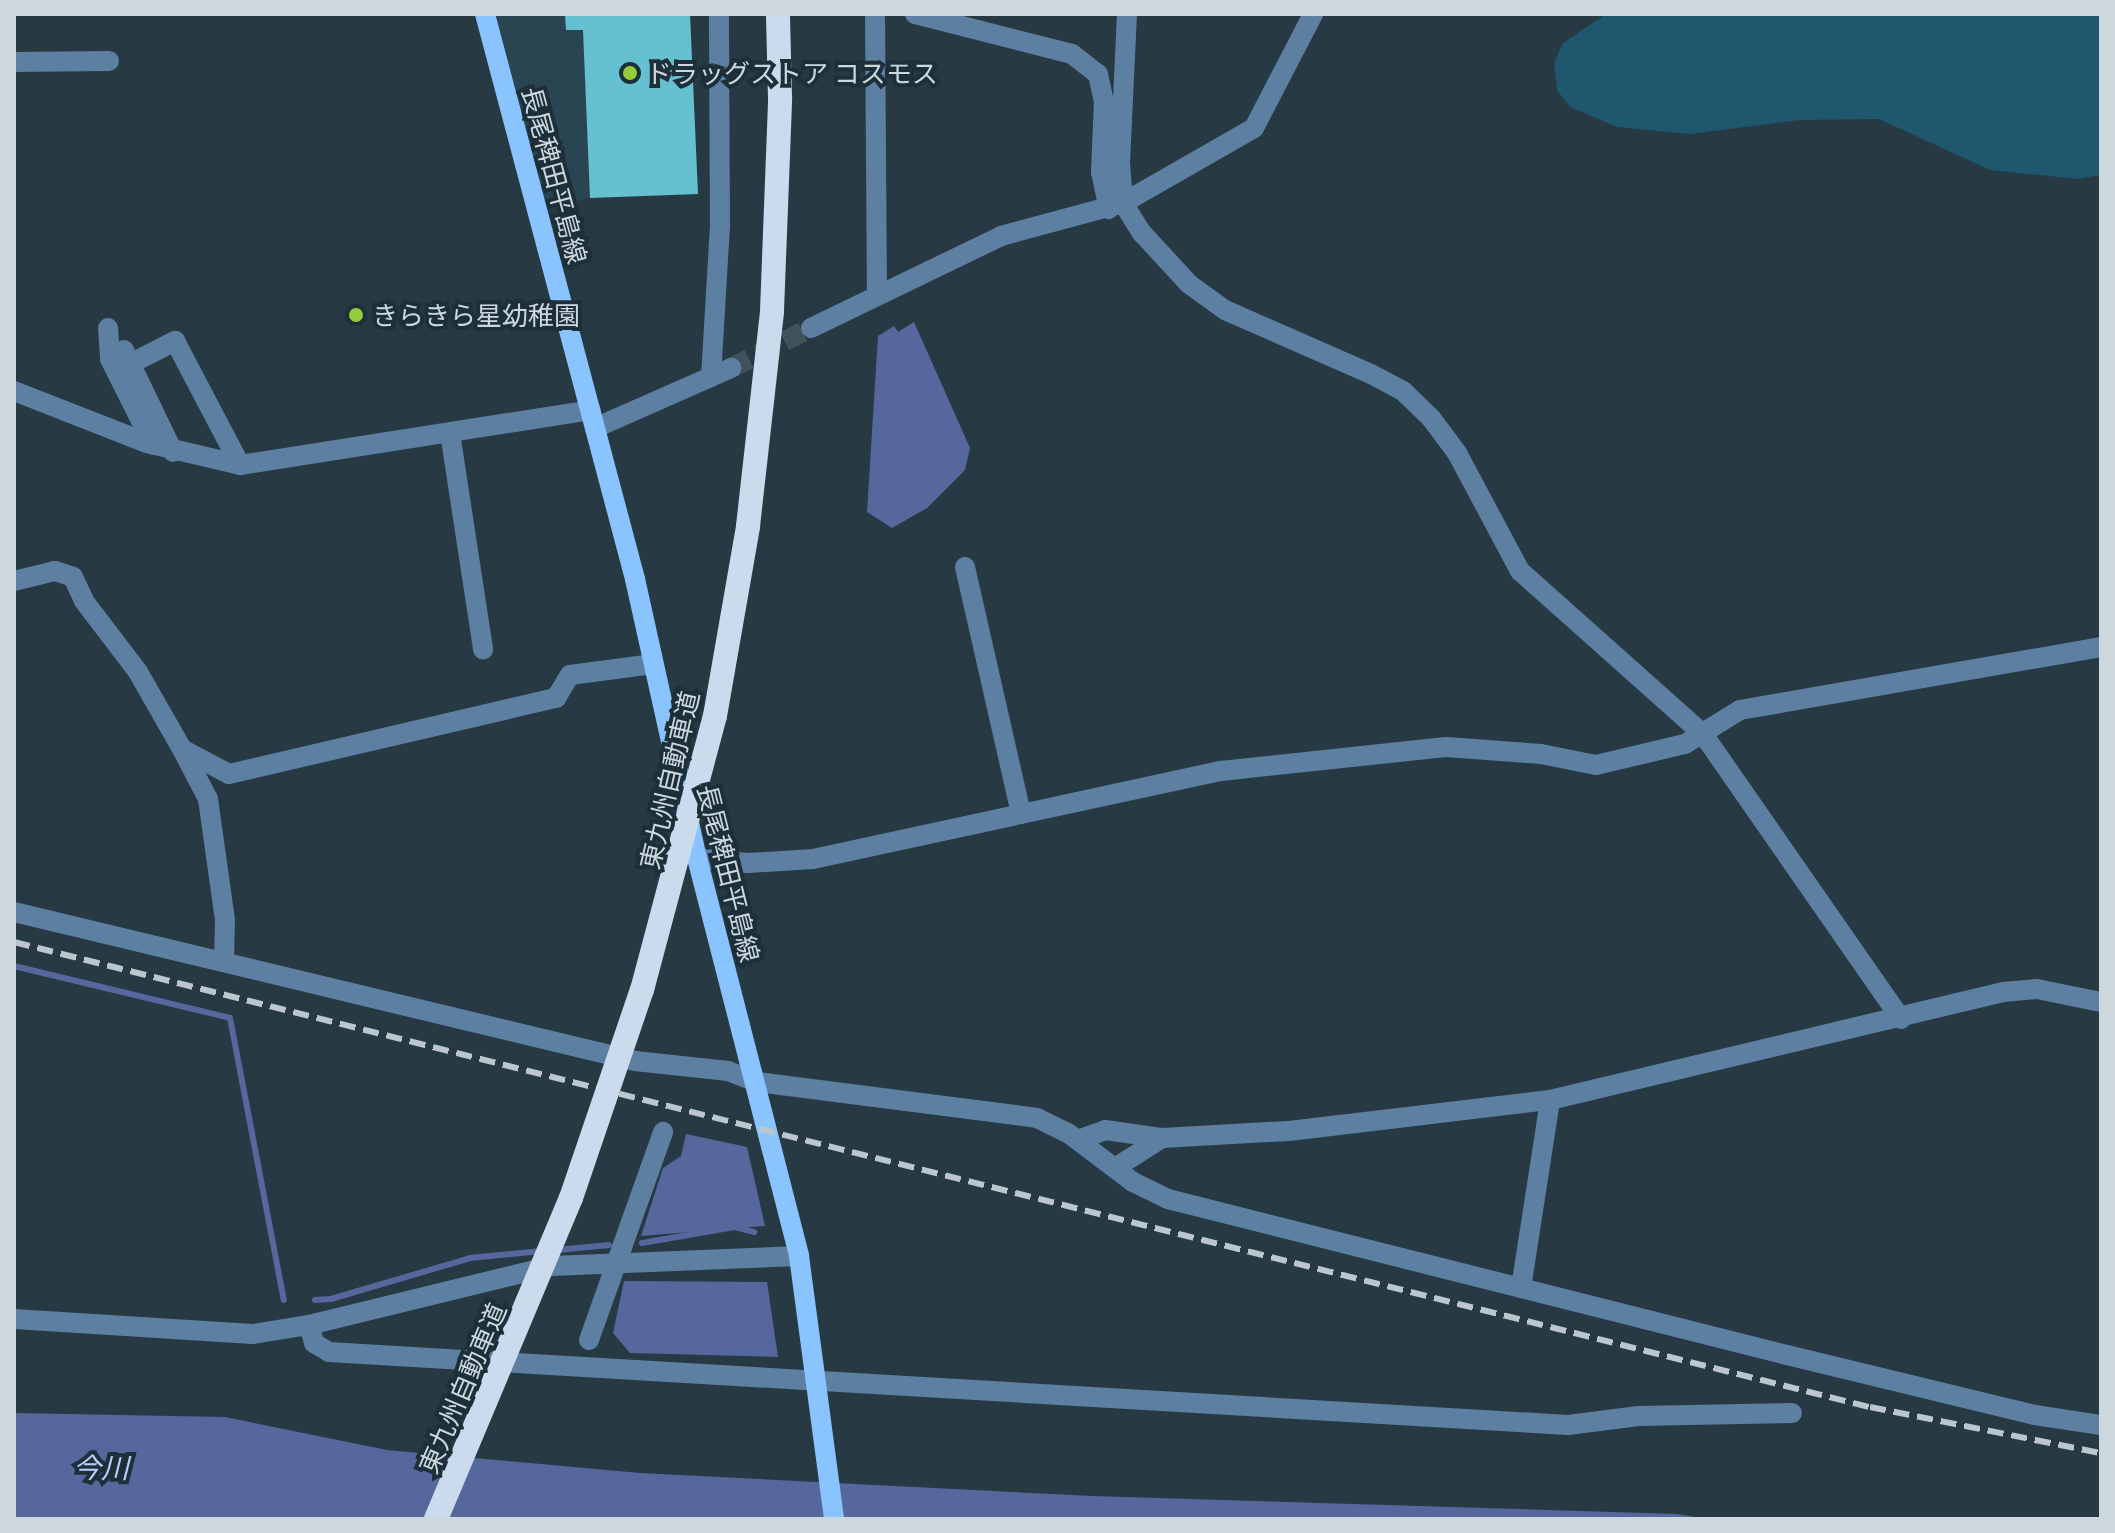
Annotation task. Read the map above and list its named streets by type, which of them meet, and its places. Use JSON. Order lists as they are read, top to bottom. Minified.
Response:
{"streets":{"highway":["東九州自動車道"],"main road":["長尾稗田平島線"]},"water":["今川"],"places":["ドラッグストア コスモス","きらきら星幼稚園"]}
